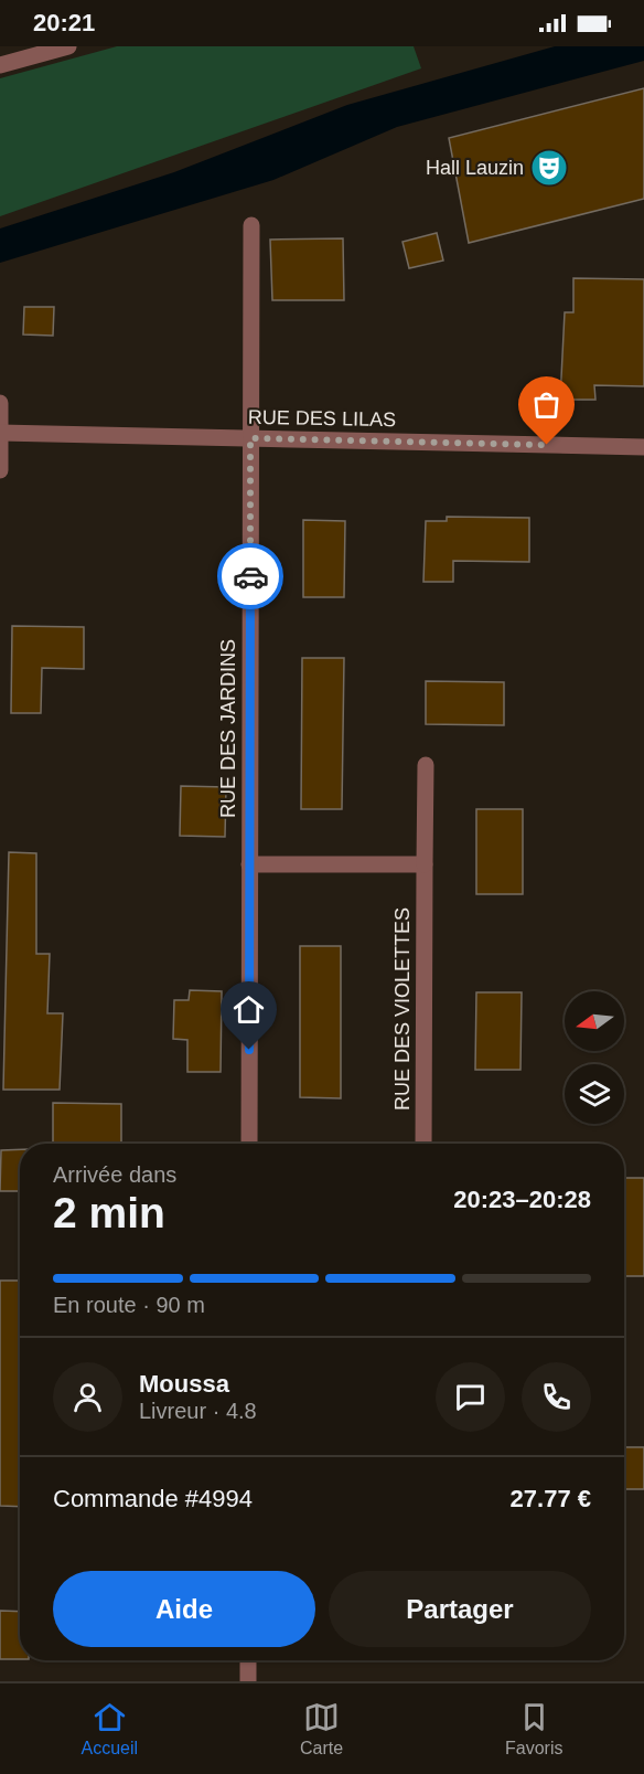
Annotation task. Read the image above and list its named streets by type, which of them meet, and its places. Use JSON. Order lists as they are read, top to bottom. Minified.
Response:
{"streets":{"street":["RUE DES LILAS","RUE DES JARDINS","RUE DES VIOLETTES"]},"crossings":[["RUE DES LILAS","RUE DES JARDINS"]],"places":{"theatre":["Hall Lauzin"]},"north":"left","page":{"status":"20:21","heading":["2 min","Arrivée dans","20:23–20:28"],"panel":["Moussa","Livreur · 4.8","Commande #4994","27.77 €"],"bar":"En route · 90 m","buttons":["Aide","Partager"],"tabs":["Accueil","Carte","Favoris"]}}
